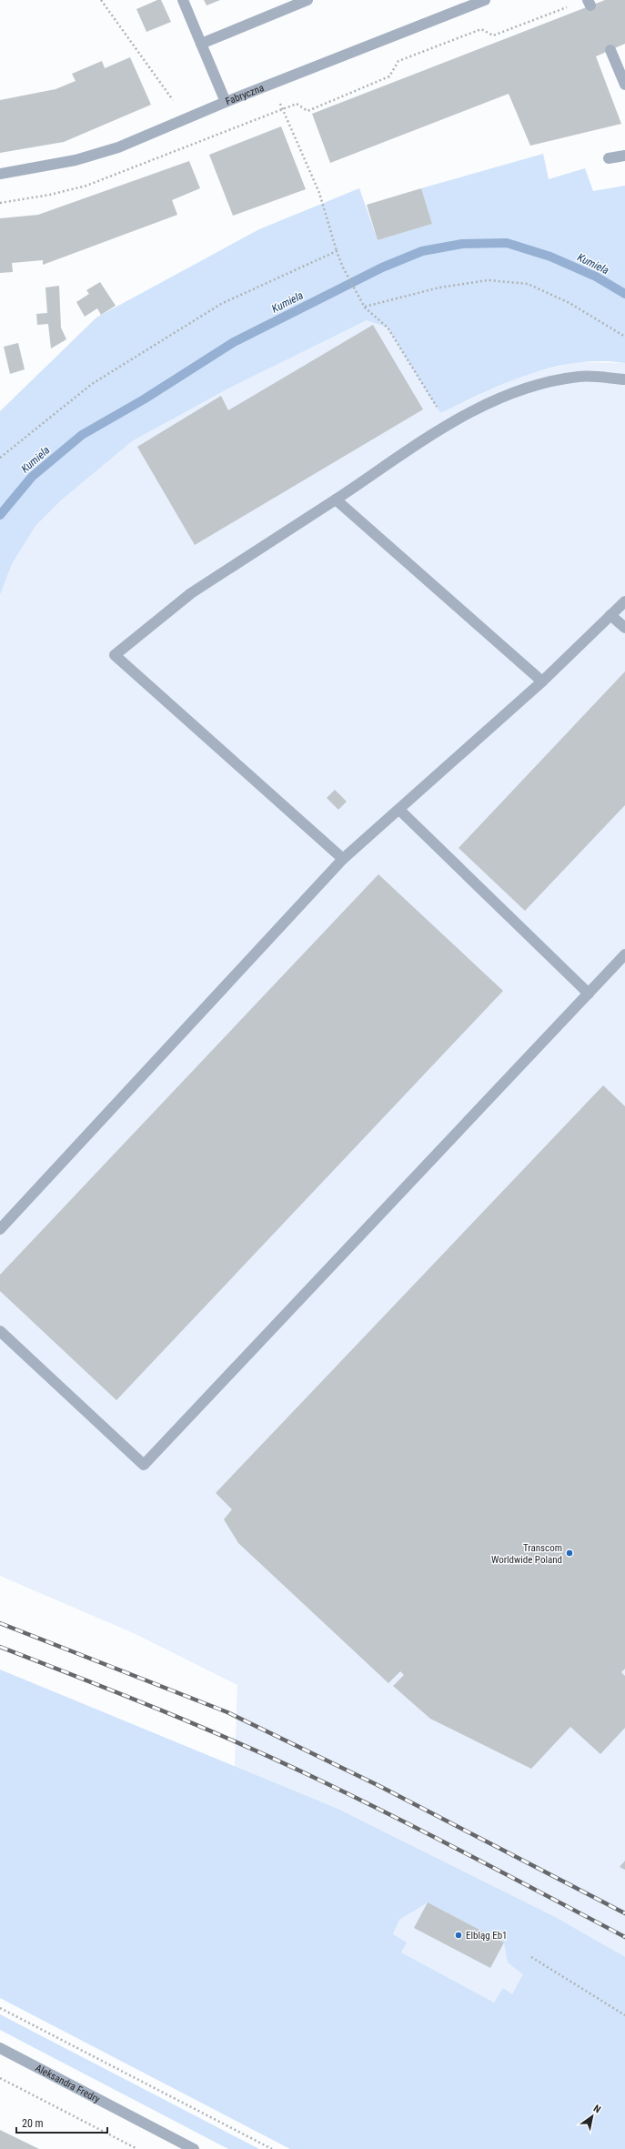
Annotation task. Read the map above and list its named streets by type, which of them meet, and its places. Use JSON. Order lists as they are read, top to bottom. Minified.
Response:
{"streets":{"street":["Fabryczna","Aleksandra Fredry"]},"water":["Kumiela"],"places":["Transcom Worldwide Poland","Elbląg Eb1"],"scale_bar":"20 m","north":"top right"}
